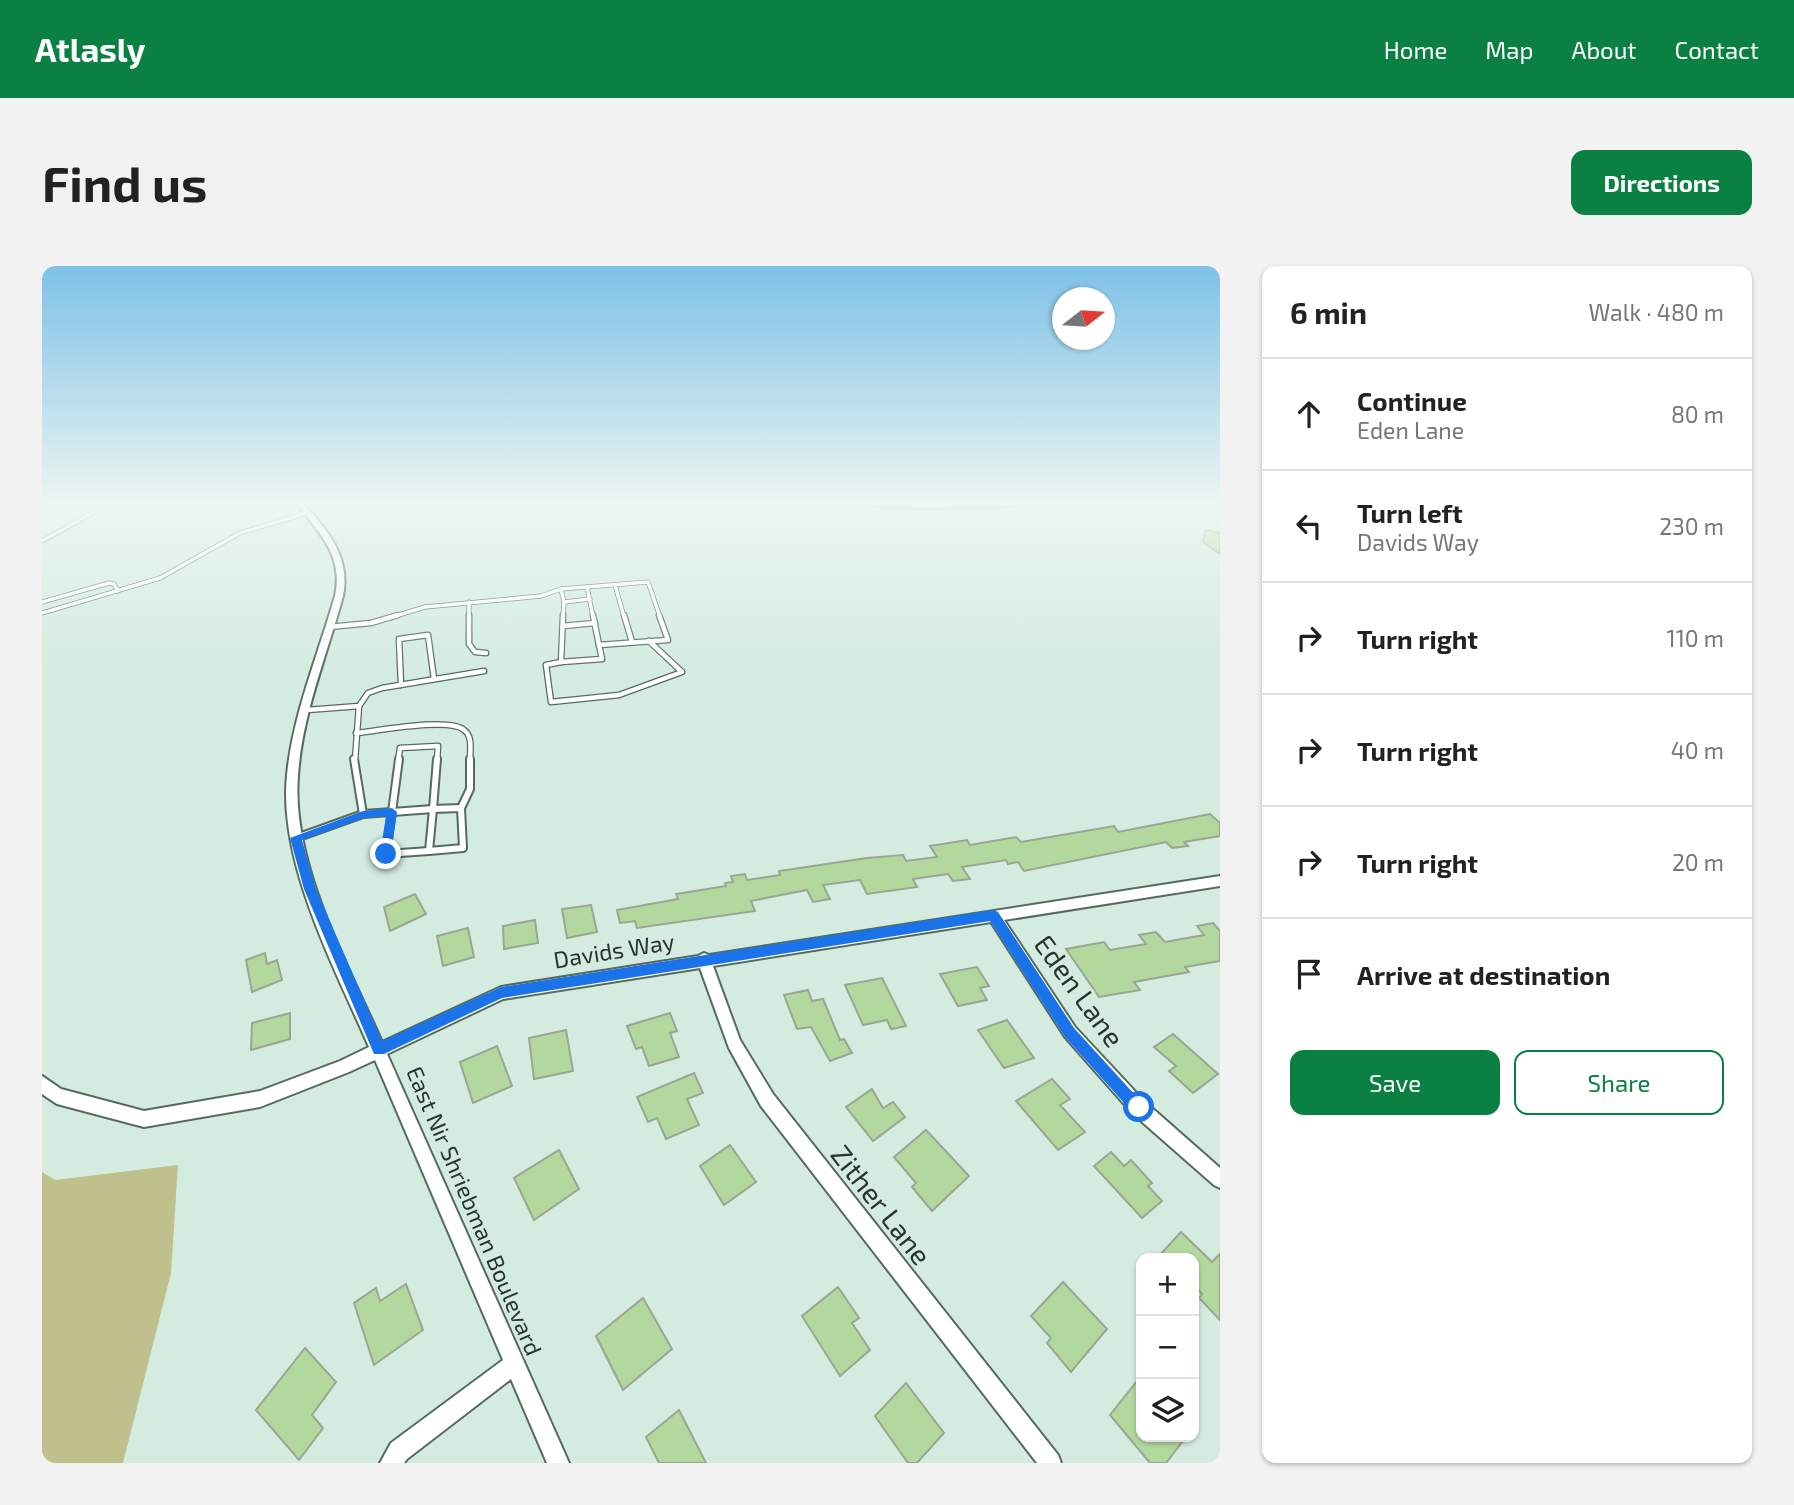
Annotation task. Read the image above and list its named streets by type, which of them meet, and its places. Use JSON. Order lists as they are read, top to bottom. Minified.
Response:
{"streets":{"street":["Davids Way","Eden Lane","Zither Lane","East Nir Shriebman Boulevard"]},"crossings":[["Davids Way","Eden Lane"],["Davids Way","Zither Lane"],["Davids Way","East Nir Shriebman Boulevard"]],"north":"right","page":{"header":"Atlasly","nav":["Home","Map","About","Contact"],"buttons":["Directions",["Save","Share"]],"title":"Find us","heading":["6 min","Walk · 480 m"],"list":[["Continue","Eden Lane","80 m"],["Turn left","Davids Way","230 m"],["Turn right","110 m"],["Turn right","40 m"],["Turn right","20 m"],"Arrive at destination"],"map_buttons":["+","−"]}}
